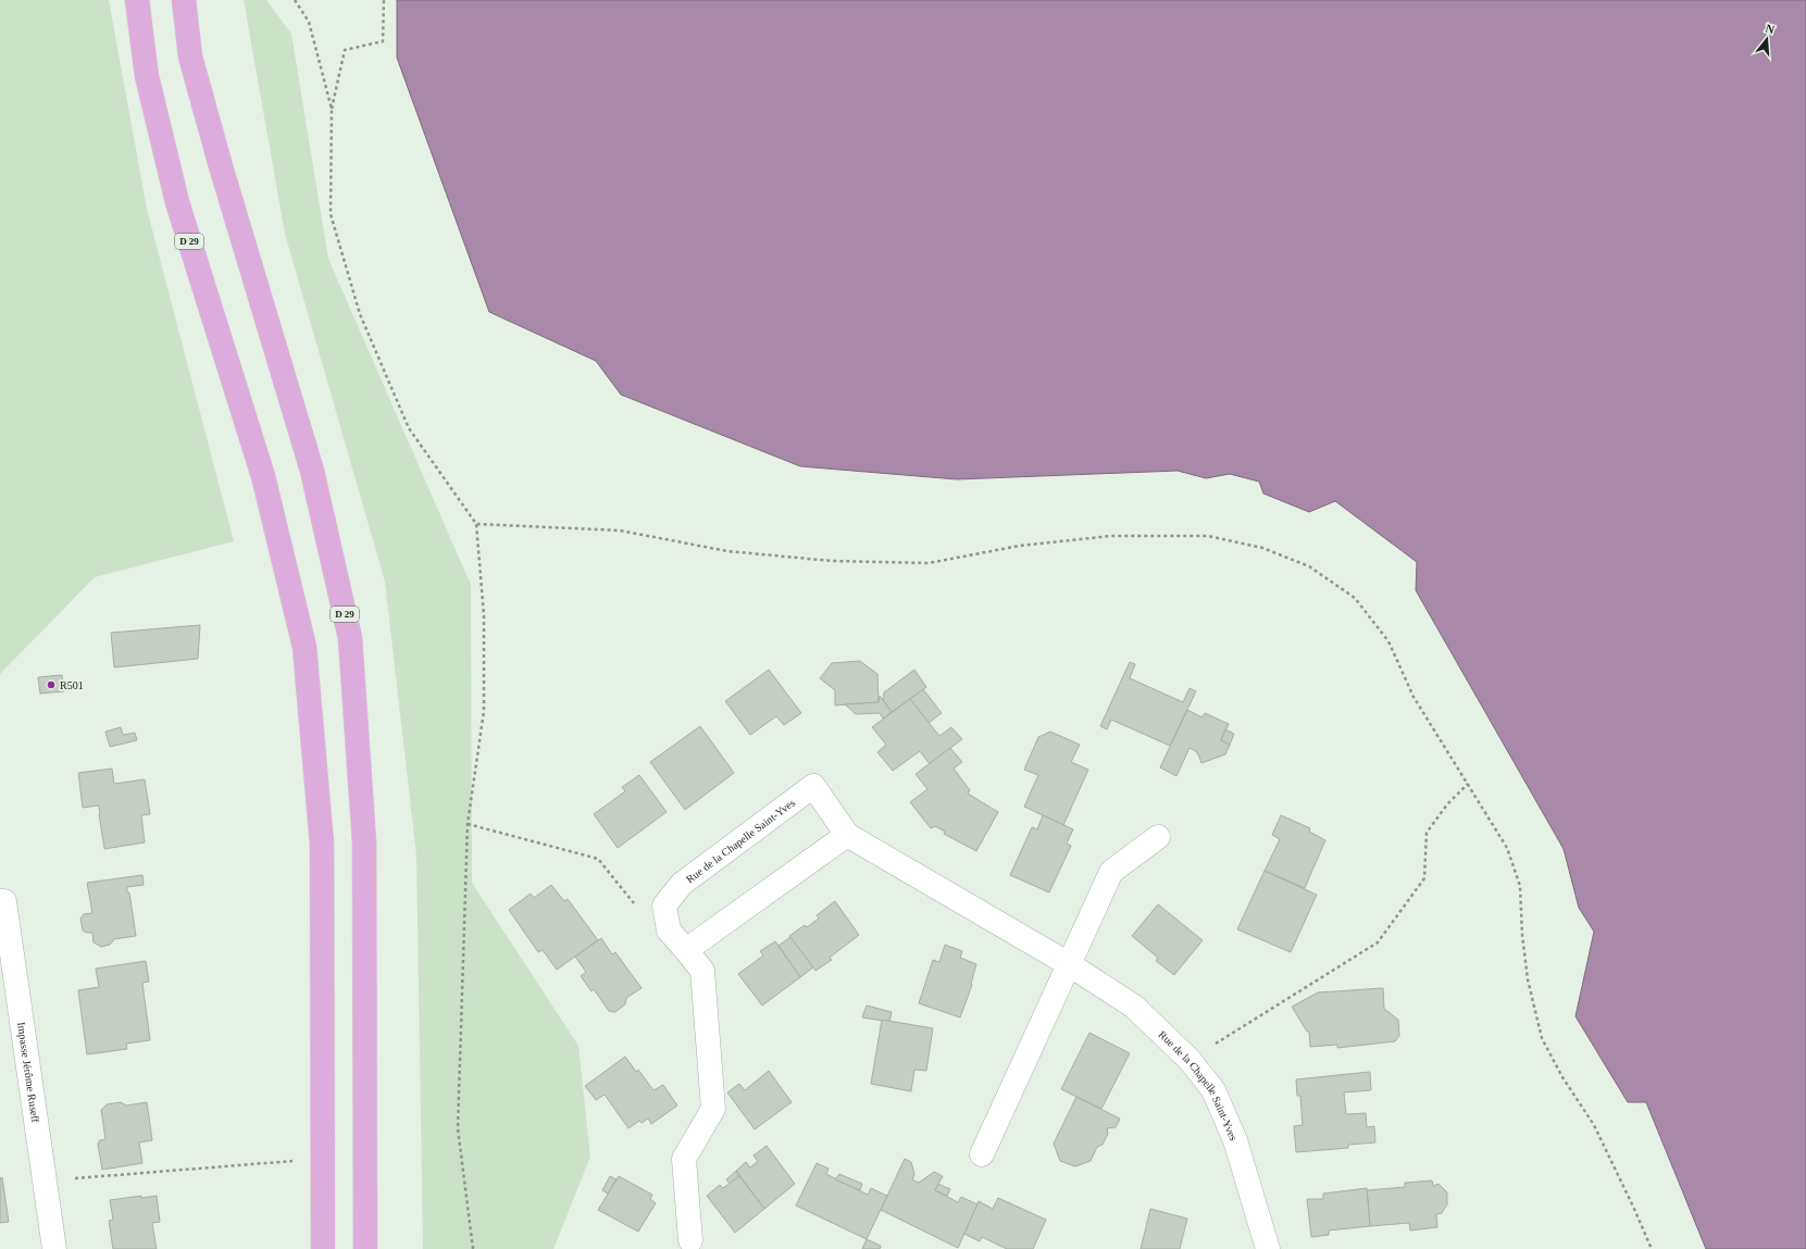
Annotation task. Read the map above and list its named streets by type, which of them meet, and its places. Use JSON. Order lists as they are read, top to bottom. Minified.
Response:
{"streets":{"main road":["D 29"],"street":["Rue de la Chapelle Saint-Yves","Impasse Jérôme Ruseff"]},"places":["R501"],"north":"top"}
